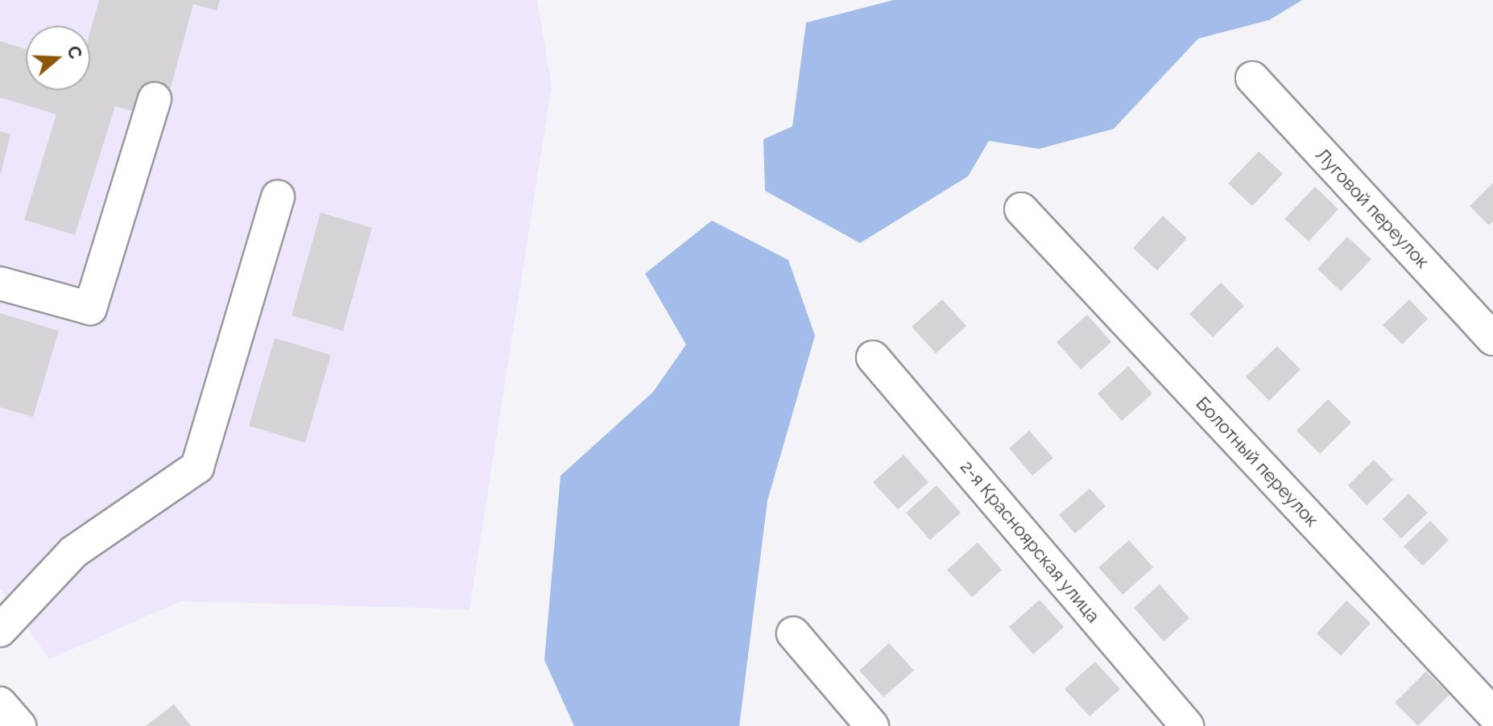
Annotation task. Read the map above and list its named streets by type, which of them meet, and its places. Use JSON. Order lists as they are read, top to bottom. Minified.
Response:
{"streets":{"street":["Луговой переулок","Болотный переулок","2-я Красноярская улица"]},"north":"right"}
